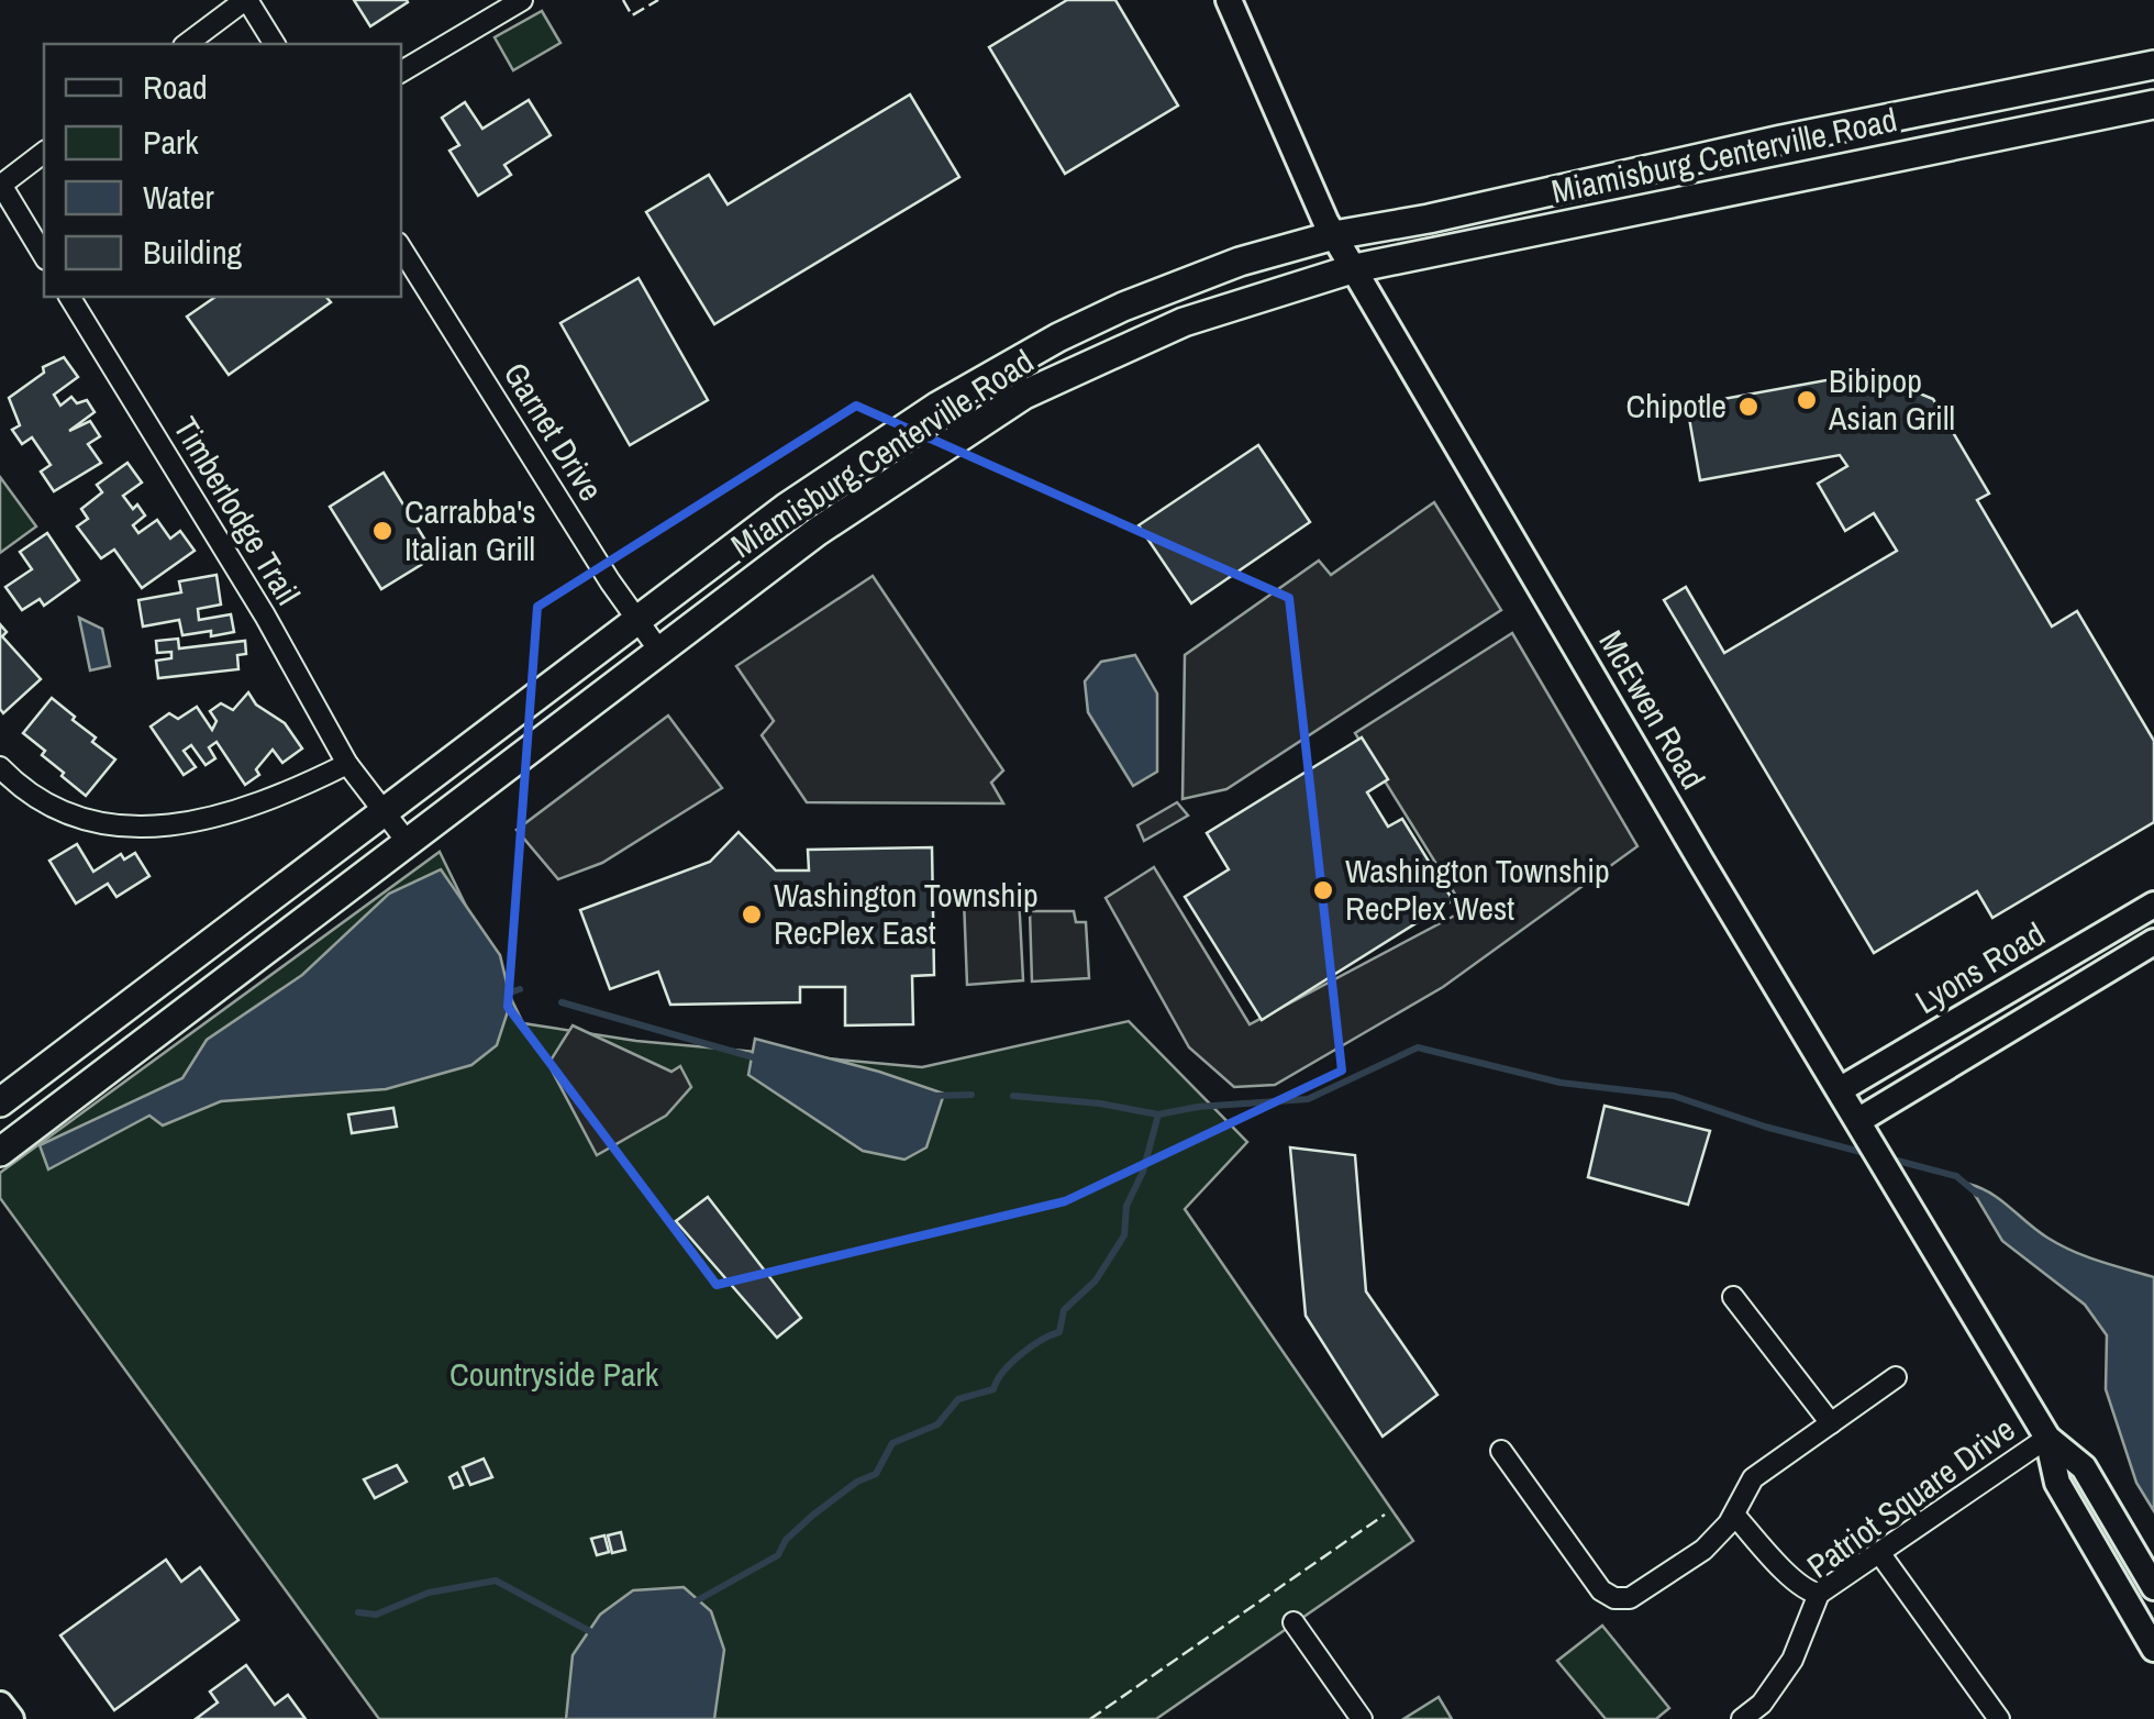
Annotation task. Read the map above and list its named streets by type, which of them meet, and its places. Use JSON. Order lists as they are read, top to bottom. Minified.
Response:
{"streets":{"main road":["Miamisburg Centerville Road"],"street":["Garnet Drive","Timberlodge Trail","McEwen Road","Lyons Road","Patriot Square Drive"]},"crossings":[["Miamisburg Centerville Road","Garnet Drive"],["Miamisburg Centerville Road","Timberlodge Trail"],["Miamisburg Centerville Road","McEwen Road"],["McEwen Road","Lyons Road"],["McEwen Road","Patriot Square Drive"]],"parks":["Countryside Park"],"places":["Bibipop Asian Grill","Chipotle","Carrabba's Italian Grill","Washington Township RecPlex West","Washington Township RecPlex East"],"legend":["Road","Park","Water","Building"]}
